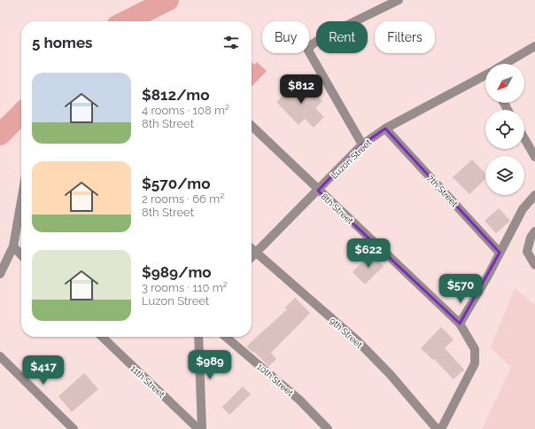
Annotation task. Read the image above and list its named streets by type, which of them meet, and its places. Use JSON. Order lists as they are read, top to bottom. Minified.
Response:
{"streets":{"street":["Luzon Street","7th Street","8th Street","9th Street","10th Street","11th Street"]},"crossings":[["Luzon Street","7th Street"],["Luzon Street","8th Street"],["Luzon Street","9th Street"]],"north":"bottom left","page":{"chip":["Buy","Rent","Filters"],"heading":"5 homes","list":[{"name":"$812/mo","note":"4 rooms · 108 m² · 8th Street"},{"name":"$570/mo","note":"2 rooms · 66 m² · 8th Street"},{"name":"$989/mo","note":"3 rooms · 110 m² · Luzon Street"}],"price":["$812","$622","$570","$989","$417"]}}
